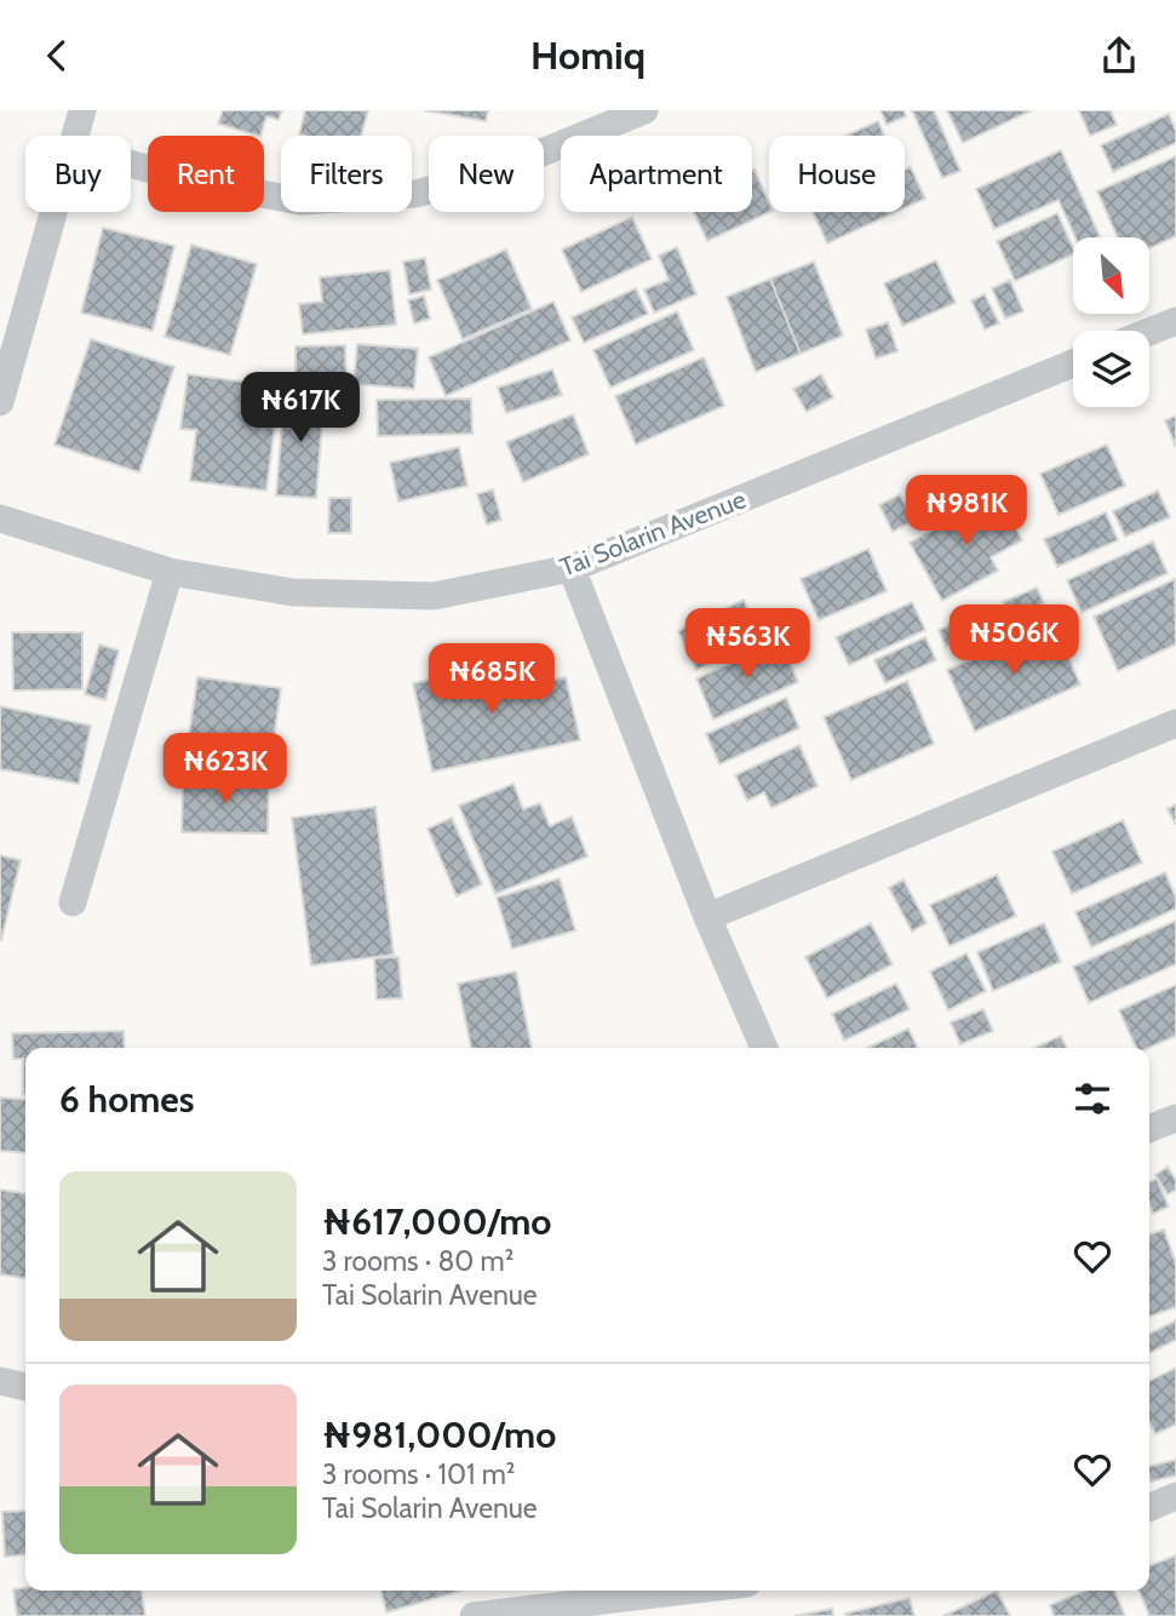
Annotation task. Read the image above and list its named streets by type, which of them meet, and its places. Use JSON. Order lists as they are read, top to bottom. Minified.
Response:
{"streets":{"street":["Tai Solarin Avenue"]},"north":"bottom right","page":{"header":"Homiq","chip":["Buy","Rent","Filters","New","Apartment","House"],"price":["₦617K","₦981K","₦506K","₦563K","₦685K","₦623K"],"heading":"6 homes","list":[{"name":"₦617,000/mo","note":"3 rooms · 80 m² · Tai Solarin Avenue"},{"name":"₦981,000/mo","note":"3 rooms · 101 m² · Tai Solarin Avenue"}]}}
